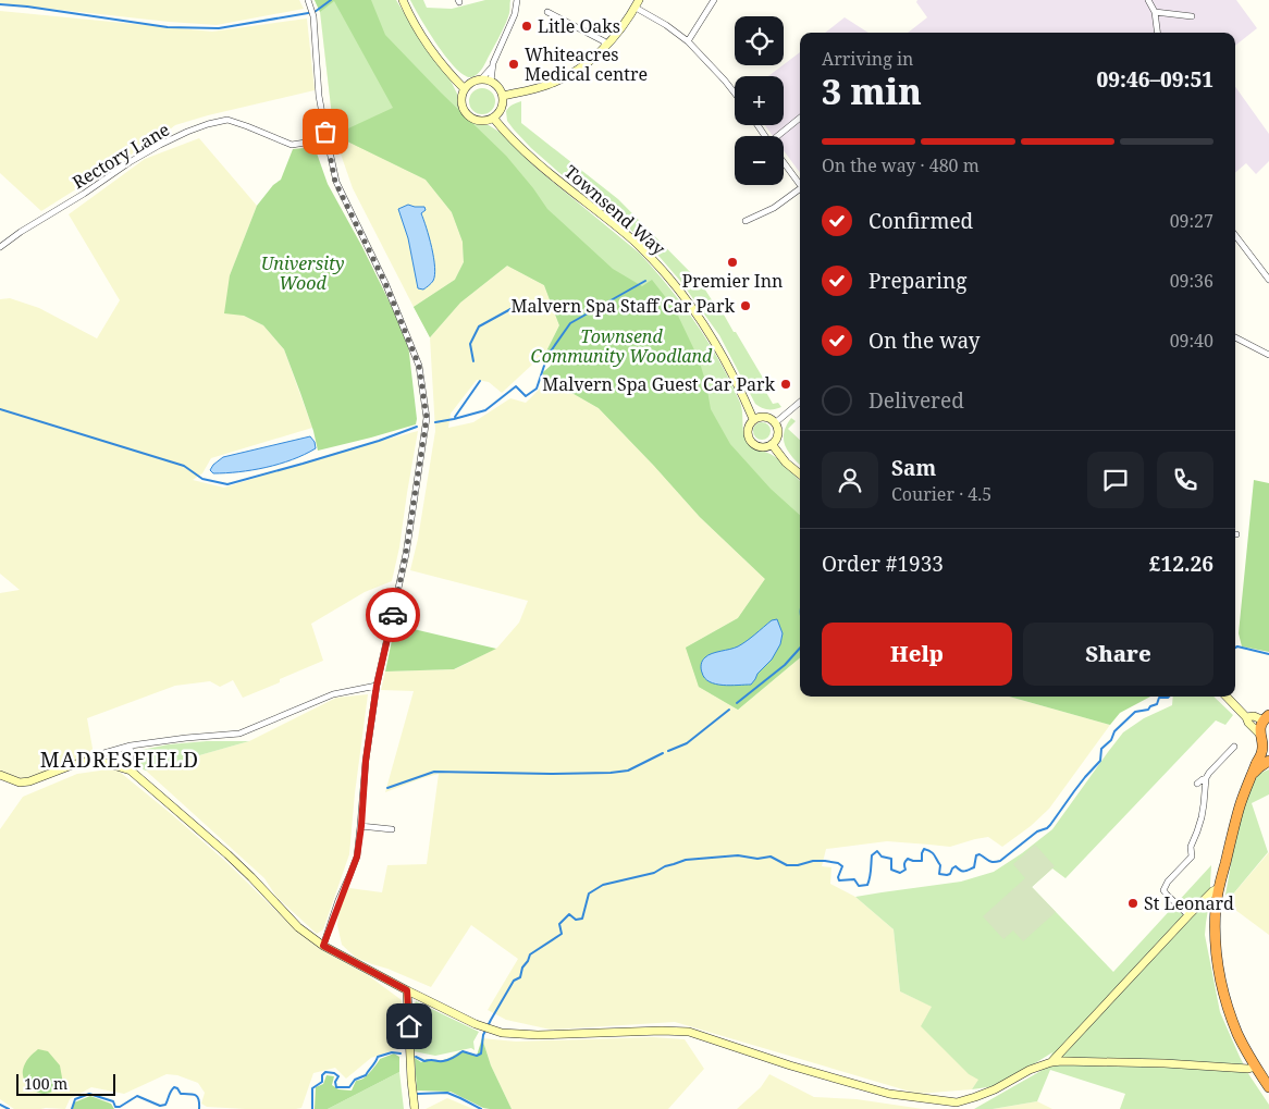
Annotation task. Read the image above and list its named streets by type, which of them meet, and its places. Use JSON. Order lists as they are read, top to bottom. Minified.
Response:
{"streets":{"street":["Rectory Lane","Townsend Way"]},"districts":["MADRESFIELD"],"parks":["University Wood","Townsend Community Woodland"],"places":["Litle Oaks","Whiteacres Medical centre","Premier Inn","Malvern Spa Staff Car Park","Malvern Spa Guest Car Park","St Leonard"],"scale_bar":"100 m","page":{"map_buttons":["+","−"],"heading":["3 min","Arriving in","09:46–09:51"],"panel":["Sam","Courier · 4.5","Order #1933","£12.26"],"bar":"On the way · 480 m","list":[["Confirmed","09:27"],["Preparing","09:36"],["On the way","09:40"],"Delivered"],"buttons":["Help","Share"],"scale":"100 m"}}
